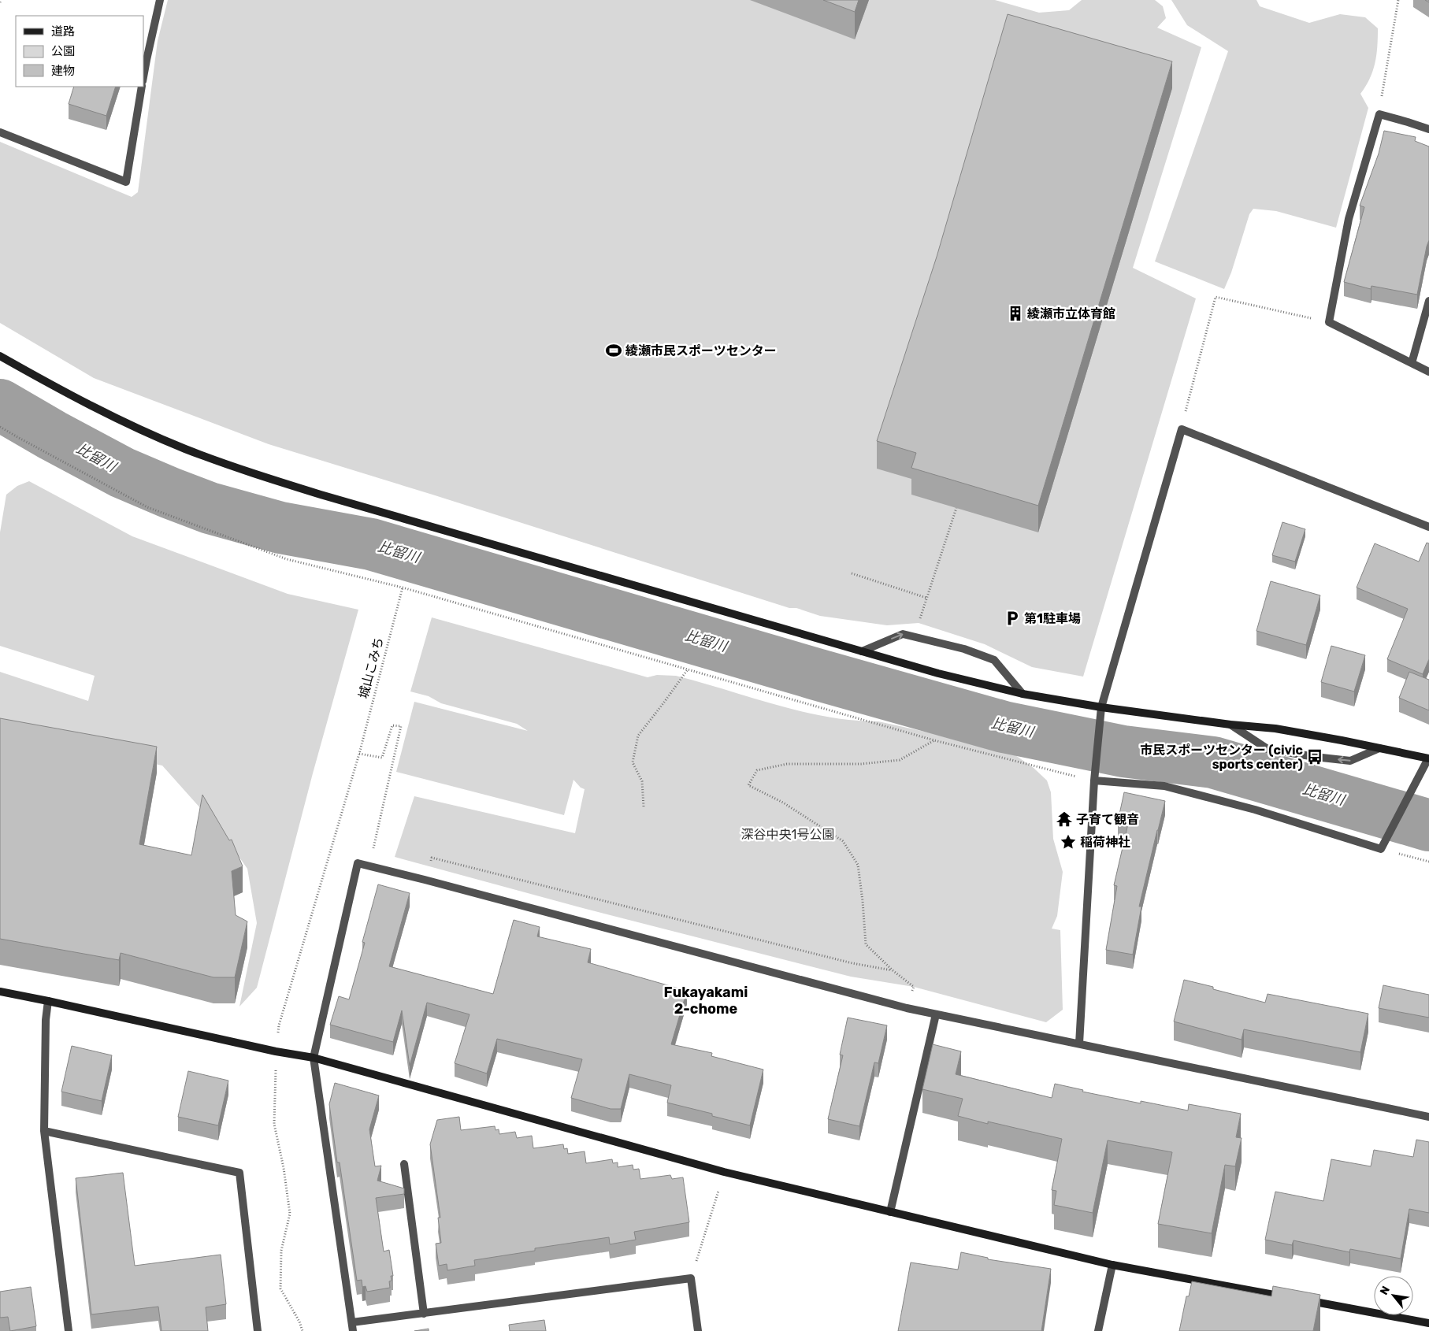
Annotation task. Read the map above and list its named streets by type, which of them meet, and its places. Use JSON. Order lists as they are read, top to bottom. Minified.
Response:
{"streets":{"path":["城山こみち"]},"districts":["Fukayakami 2-chome"],"water":["比留川"],"parks":["深谷中央1号公園"],"places":{"building":["綾瀬市立体育館"],"sports":["綾瀬市民スポーツセンター"],"parking":["第1駐車場"],"bus stop":["市民スポーツセンター (civic sports center)"],"temple":["子育て観音"],"place":["稲荷神社"]},"legend":["道路","公園","建物"],"north":"top left"}
